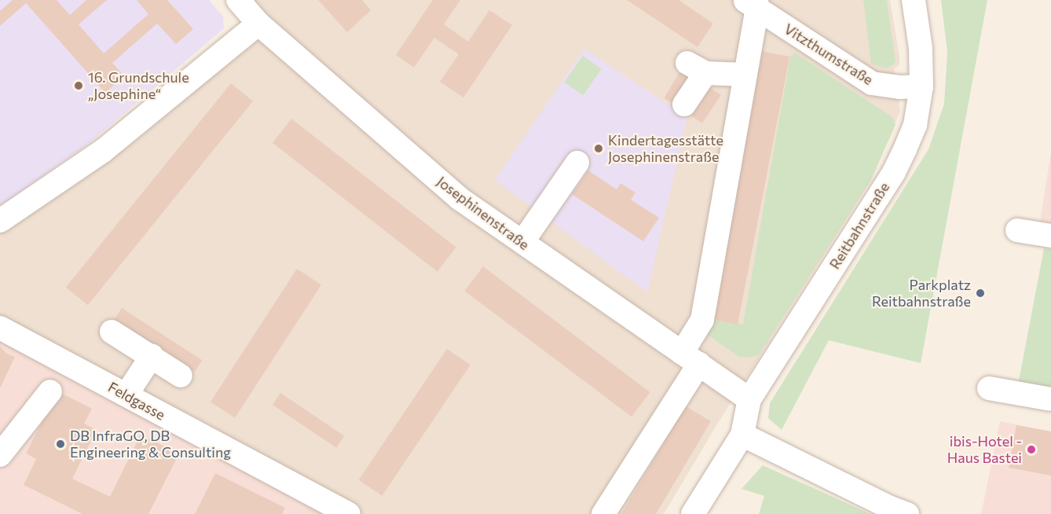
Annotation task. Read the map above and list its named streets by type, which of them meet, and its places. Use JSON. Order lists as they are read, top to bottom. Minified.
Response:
{"streets":{"street":["Vitzthumstraße","Josephinenstraße","Reitbahnstraße","Feldgasse"]},"crossings":[["Vitzthumstraße","Reitbahnstraße"],["Josephinenstraße","Reitbahnstraße"]],"places":["16. Grundschule „Josephine“","Kindertagesstätte Josephinenstraße","Parkplatz Reitbahnstraße","DB InfraGO, DB Engineering & Consulting","ibis-Hotel - Haus Bastei"]}
